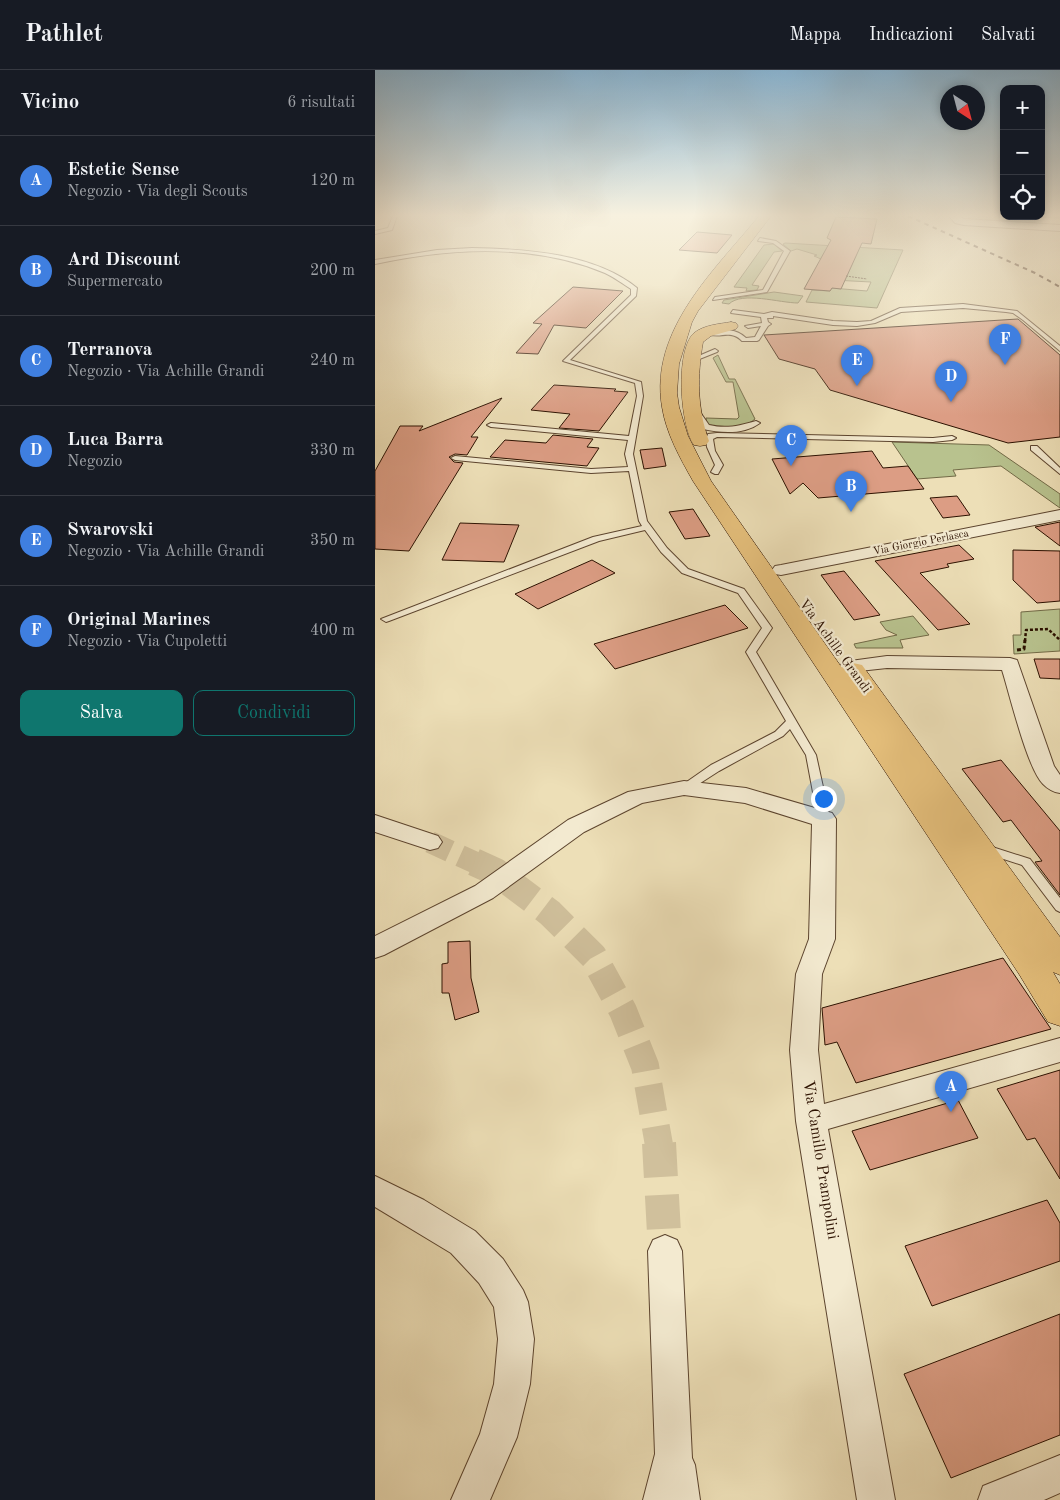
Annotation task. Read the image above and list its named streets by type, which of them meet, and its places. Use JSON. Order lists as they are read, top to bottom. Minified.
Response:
{"streets":{"main road":["Via Achille Grandi"],"street":["Via Giorgio Perlasca","Via Camillo Prampolini"]},"crossings":[["Via Giorgio Perlasca","Via Achille Grandi"]],"north":"bottom right","page":{"header":"Pathlet","nav":["Mappa","Indicazioni","Salvati"],"heading":["Vicino","6 risultati"],"map_buttons":["+","−"],"list":[{"mark":"A","name":"Estetic Sense","note":"Negozio · Via degli Scouts","value":"120 m"},{"mark":"B","name":"Ard Discount","note":"Supermercato","value":"200 m"},{"mark":"C","name":"Terranova","note":"Negozio · Via Achille Grandi","value":"240 m"},{"mark":"D","name":"Luca Barra","note":"Negozio","value":"330 m"},{"mark":"E","name":"Swarovski","note":"Negozio · Via Achille Grandi","value":"350 m"},{"mark":"F","name":"Original Marines","note":"Negozio · Via Cupoletti","value":"400 m"}],"pins":["F","E","D","C","B","A"],"buttons":["Salva","Condividi"]}}
